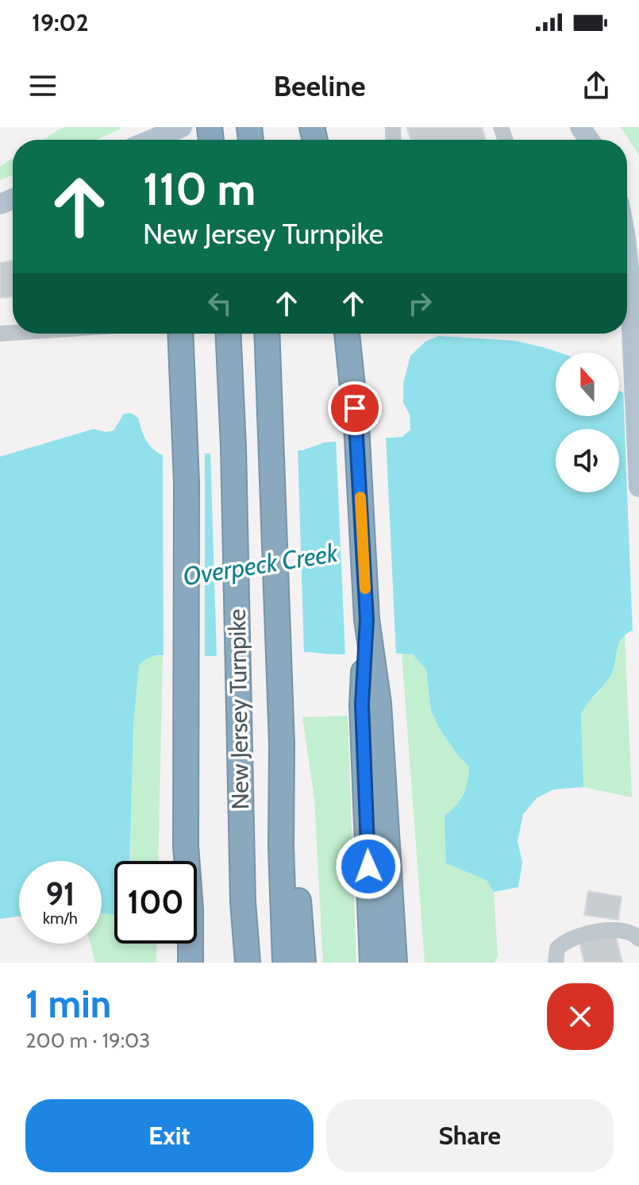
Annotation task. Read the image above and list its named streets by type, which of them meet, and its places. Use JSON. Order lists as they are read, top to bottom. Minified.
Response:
{"streets":{"highway":["New Jersey Turnpike"]},"water":["Overpeck Creek"],"north":"top","page":{"status":"19:02","header":"Beeline","turn":["110 m","New Jersey Turnpike"],"speed":"91 km/h","limit":"100","heading":["1 min","200 m · 19:03"],"buttons":["Exit","Share"]}}
